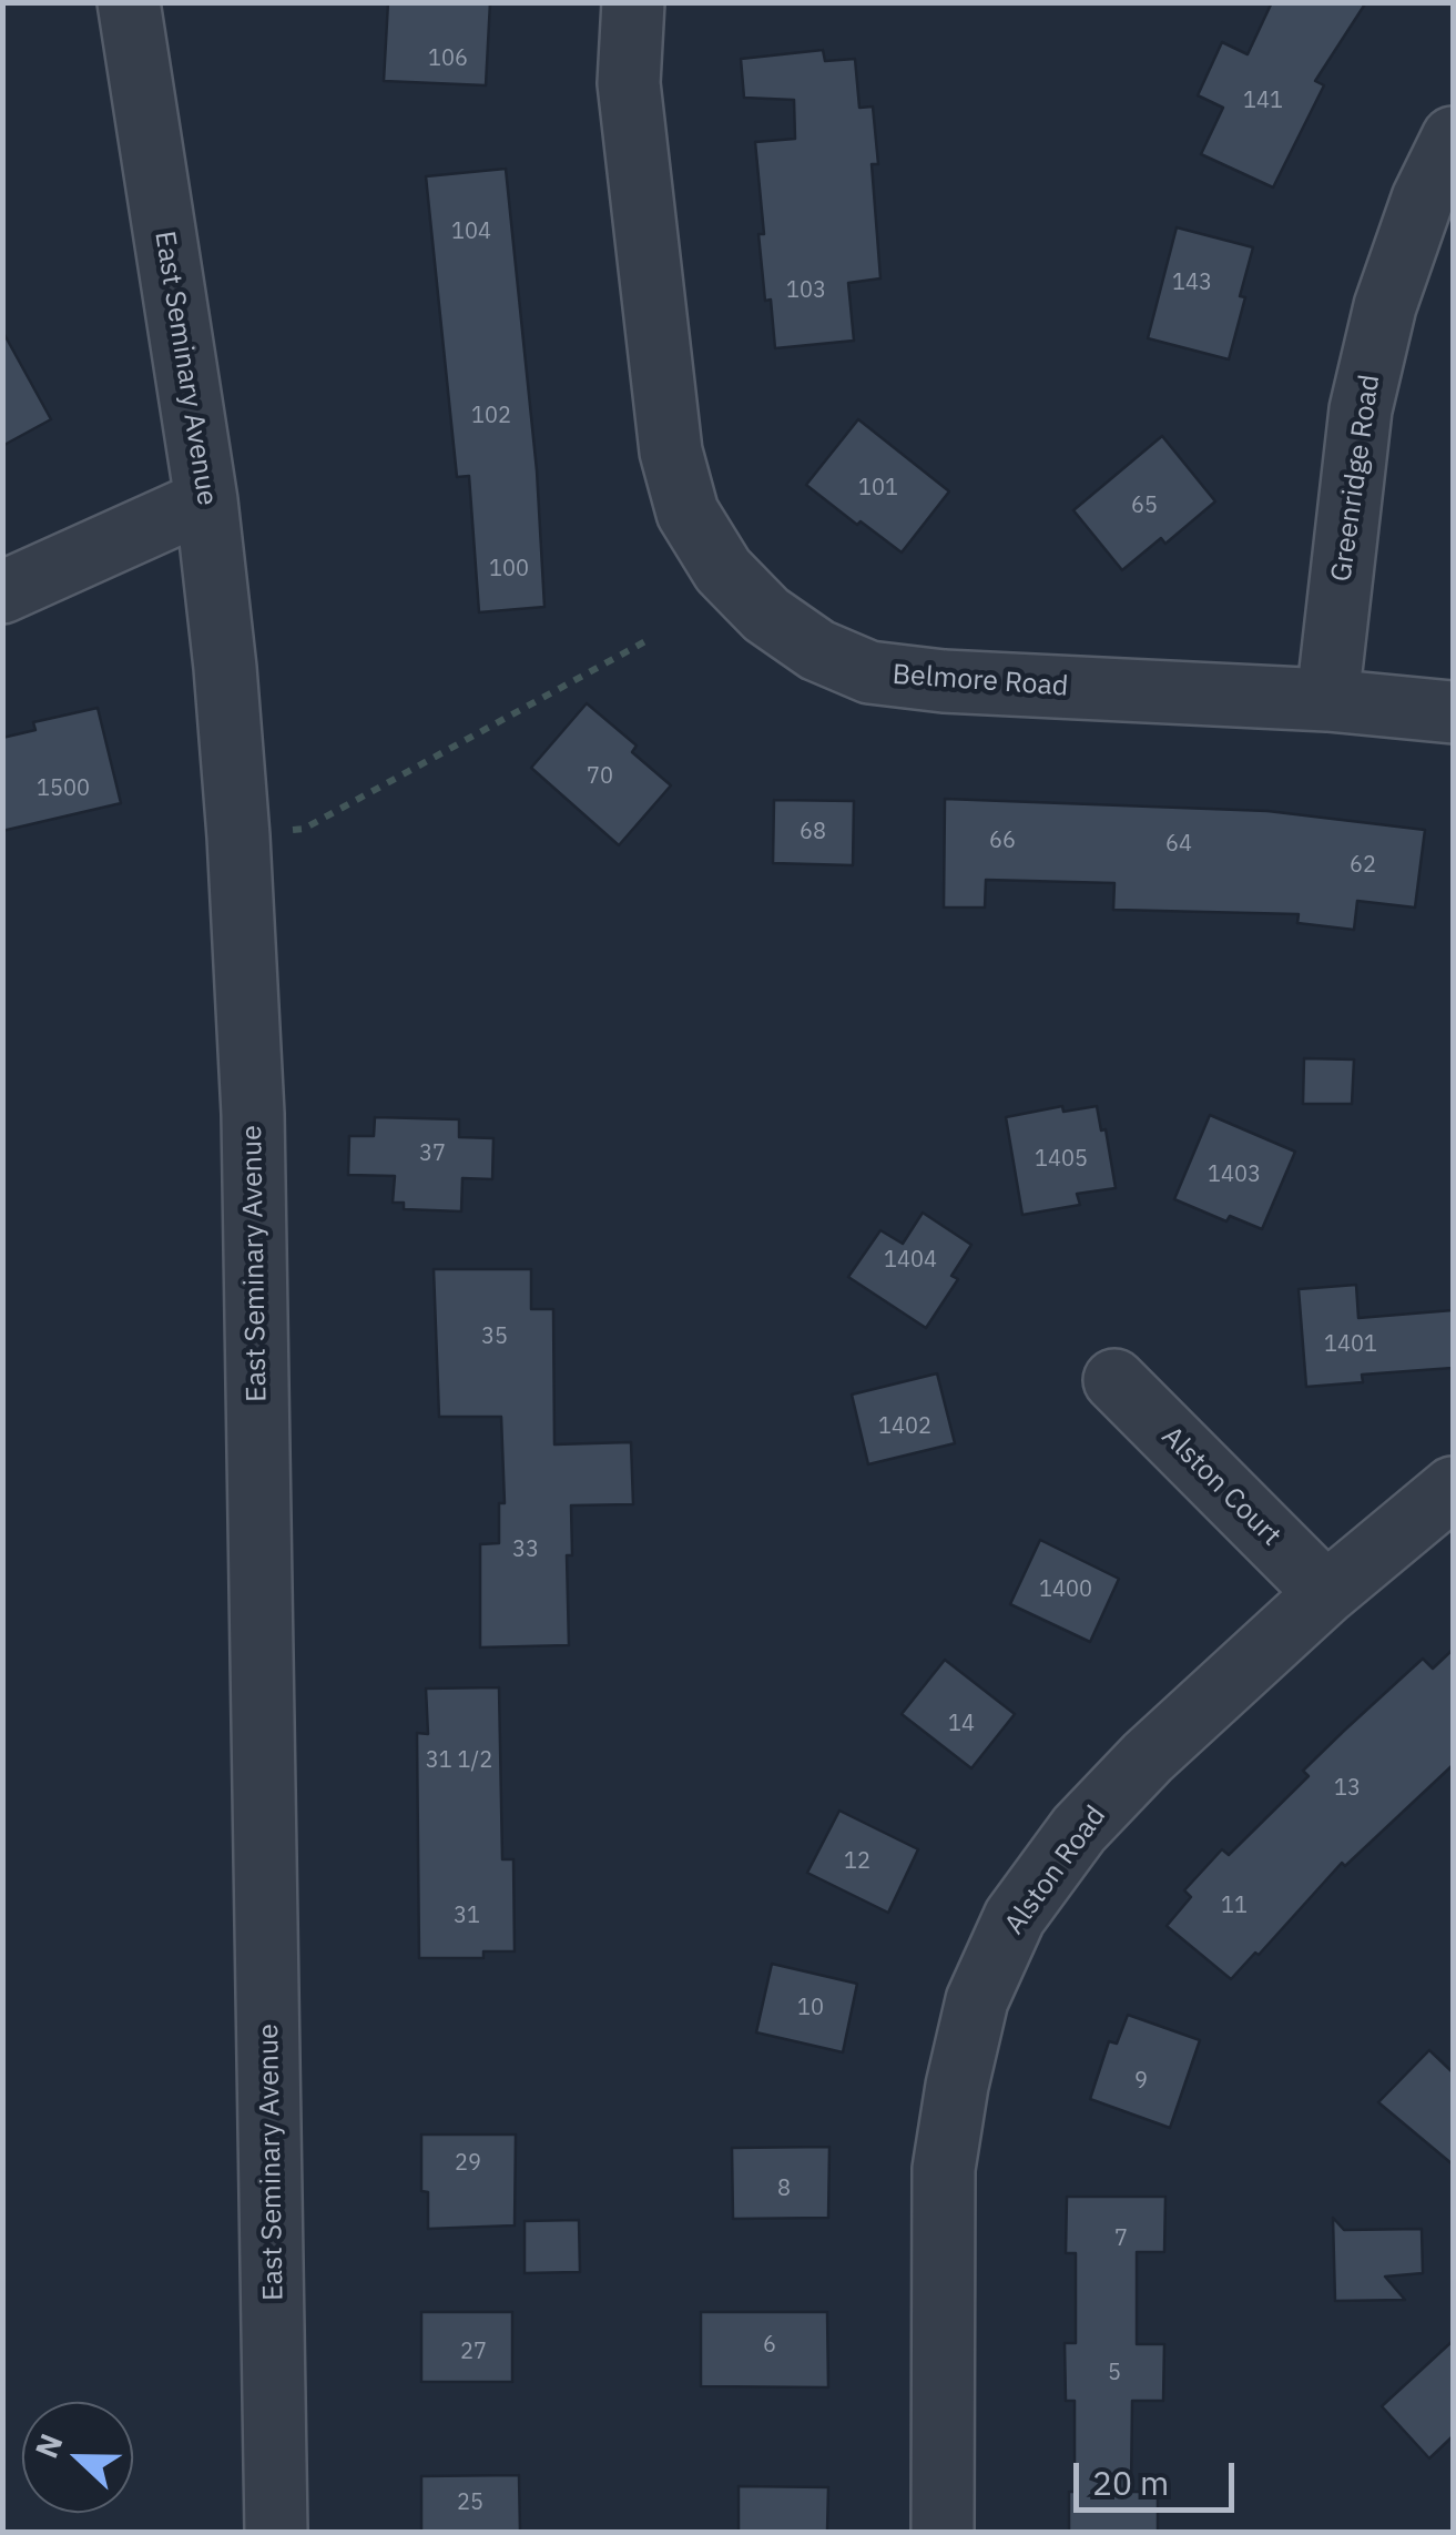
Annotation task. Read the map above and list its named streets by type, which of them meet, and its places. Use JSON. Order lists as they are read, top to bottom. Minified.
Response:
{"streets":{"street":["East Seminary Avenue","Greenridge Road","Belmore Road","Alston Court","Alston Road"]},"crossings":[["Greenridge Road","Belmore Road"],["Alston Court","Alston Road"]],"house_numbers":["106","141","104","143","103","102","101","65","100","70","1500","68","66","64","62","37","1405","1403","1404","35","1401","1402","33","1400","14","31 1/2","13","12","11","31","10","9","29","8","7","6","27","5","25"],"scale_bar":"20 m","north":"left"}
